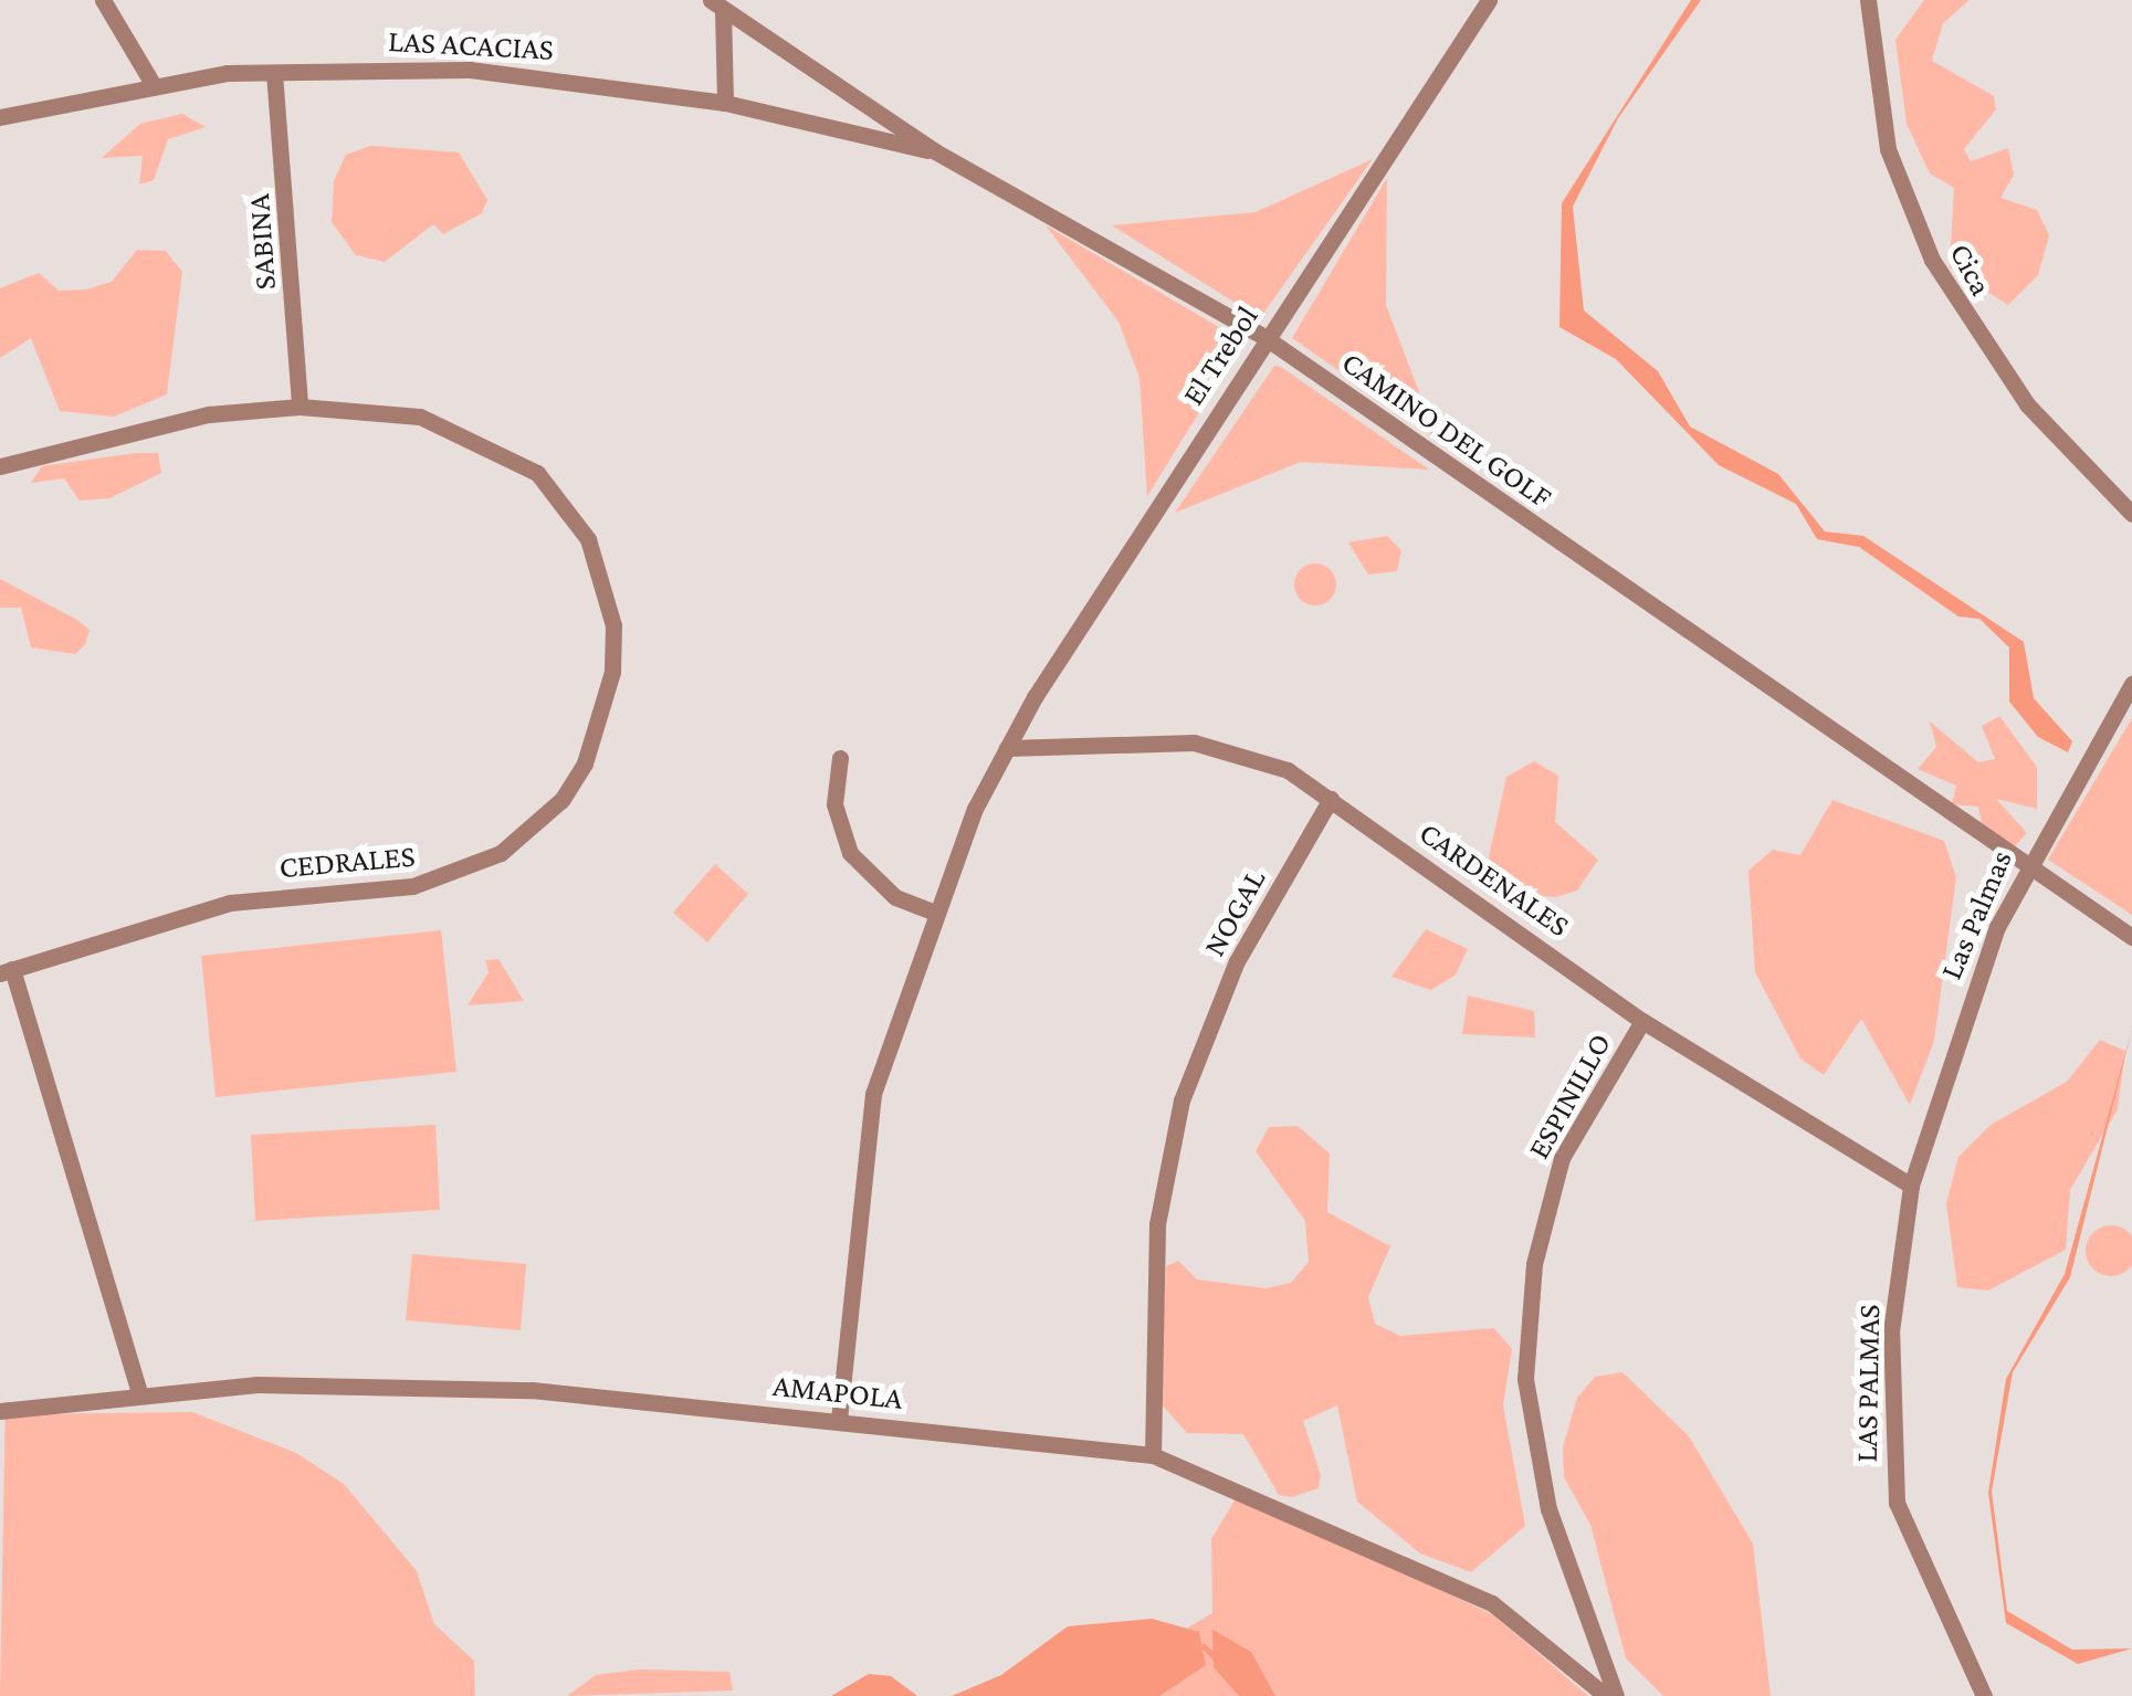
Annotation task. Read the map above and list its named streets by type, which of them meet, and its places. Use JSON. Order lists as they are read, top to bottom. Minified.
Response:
{"streets":{"street":["LAS ACACIAS","SABINA","Cica","El Trebol","CAMINO DEL GOLF","CEDRALES","CARDENALES","NOGAL","Las Palmas","ESPINILLO","LAS PALMAS","AMAPOLA"]},"crossings":[["LAS ACACIAS","SABINA"],["LAS ACACIAS","CAMINO DEL GOLF"],["SABINA","CEDRALES"],["El Trebol","CAMINO DEL GOLF"],["El Trebol","CARDENALES"],["El Trebol","AMAPOLA"],["CAMINO DEL GOLF","Las Palmas"],["CARDENALES","NOGAL"],["CARDENALES","Las Palmas"],["CARDENALES","ESPINILLO"],["CARDENALES","LAS PALMAS"],["NOGAL","AMAPOLA"],["Las Palmas","LAS PALMAS"]]}
